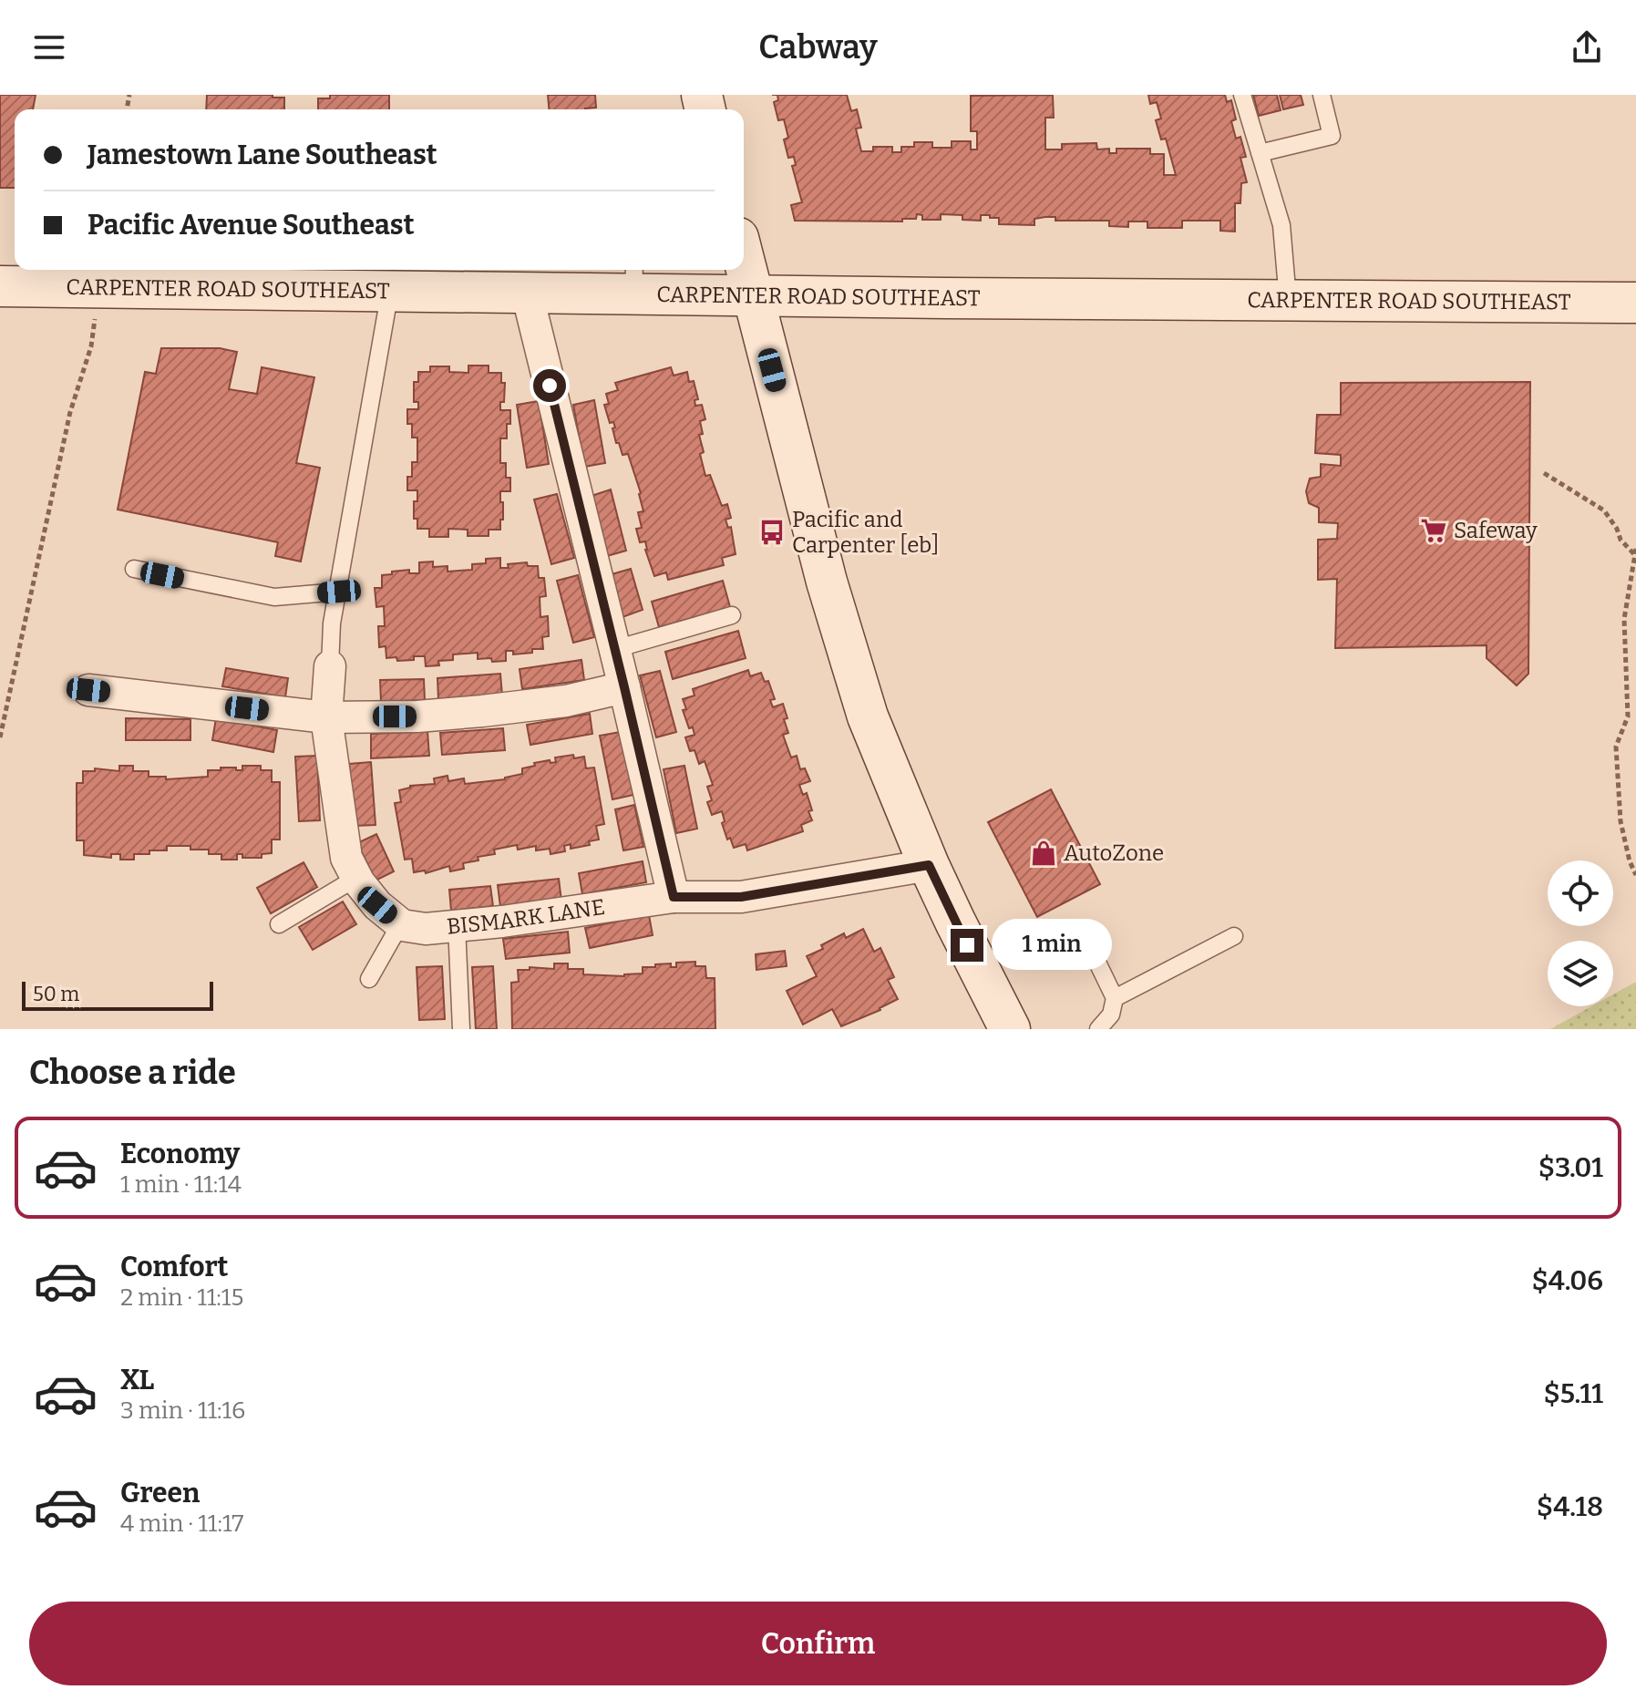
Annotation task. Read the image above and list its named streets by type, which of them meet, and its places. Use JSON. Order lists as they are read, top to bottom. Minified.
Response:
{"streets":{"main road":["CARPENTER ROAD SOUTHEAST"],"street":["BISMARK LANE"]},"places":{"supermarket":["Safeway"],"bus stop":["Pacific and Carpenter [eb]"],"shop":["AutoZone"]},"scale_bar":"50 m","page":{"header":"Cabway","banner":["Jamestown Lane Southeast","Pacific Avenue Southeast"],"bubble":"1 min","scale":"50 m","heading":"Choose a ride","list":[{"name":"Economy","note":"1 min · 11:14","value":"$3.01"},{"name":"Comfort","note":"2 min · 11:15","value":"$4.06"},{"name":"XL","note":"3 min · 11:16","value":"$5.11"},{"name":"Green","note":"4 min · 11:17","value":"$4.18"}],"buttons":"Confirm"}}
